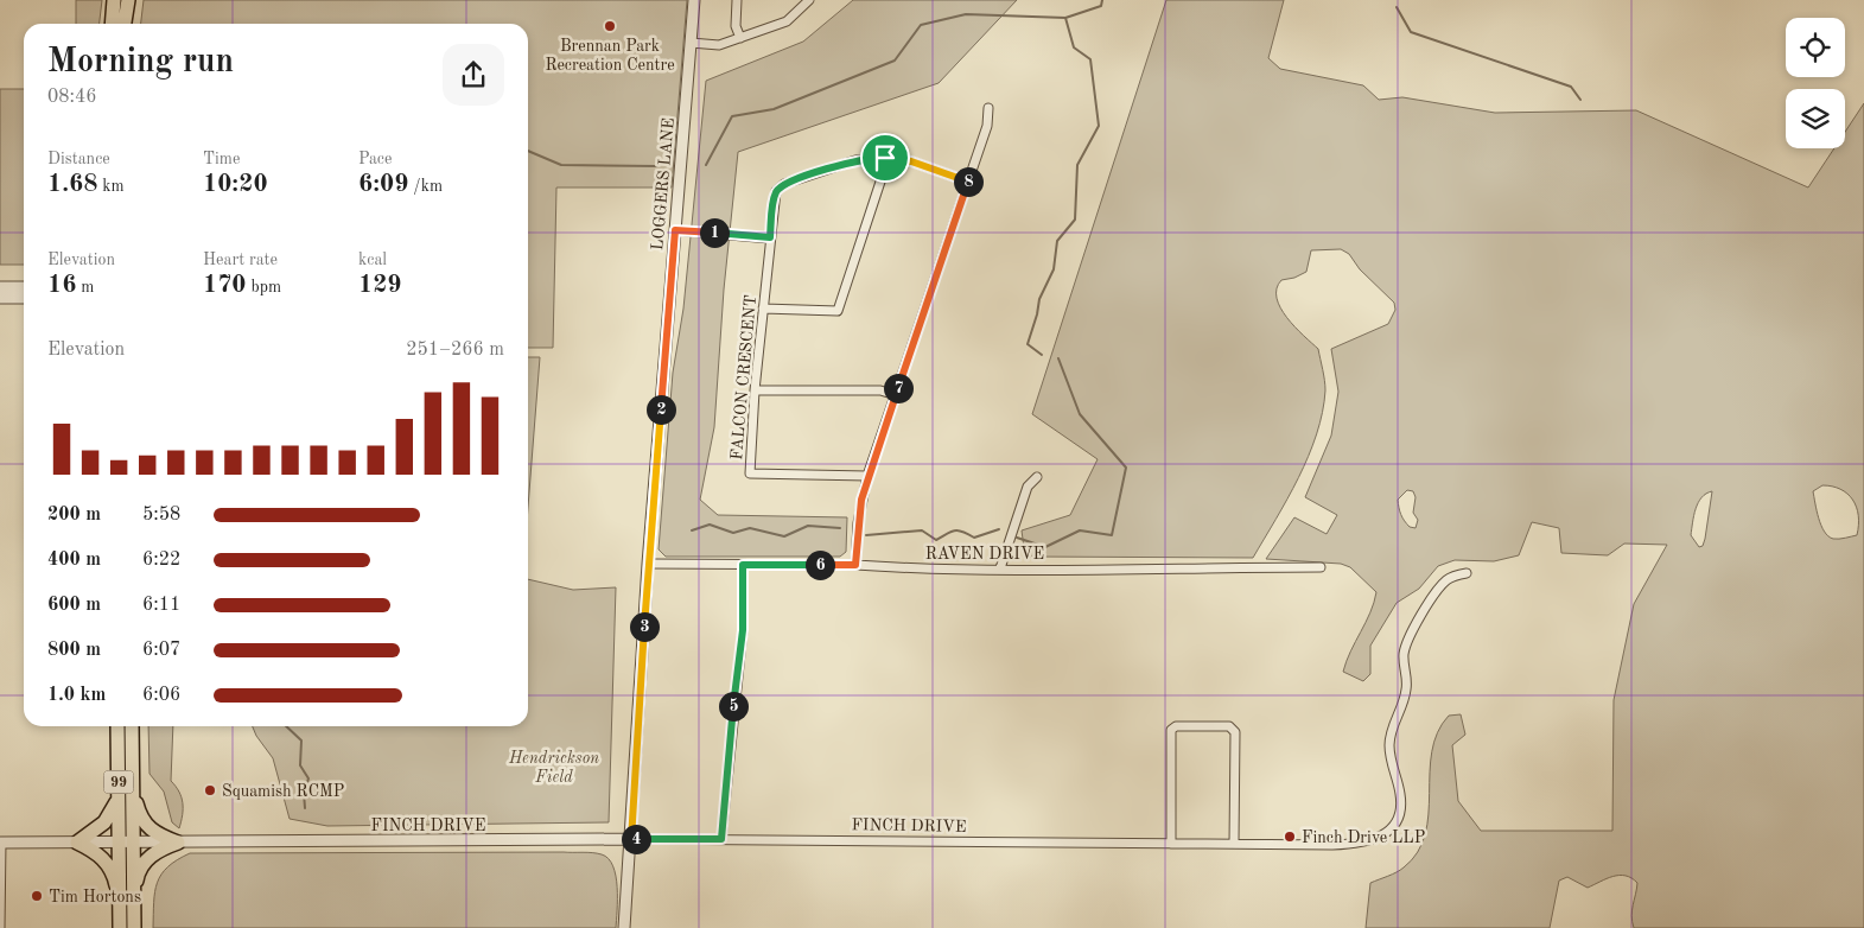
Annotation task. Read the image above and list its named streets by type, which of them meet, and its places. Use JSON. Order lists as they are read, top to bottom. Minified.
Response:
{"streets":{"highway":["99"],"street":["LOGGERS LANE","FALCON CRESCENT","RAVEN DRIVE","FINCH DRIVE"]},"crossings":[["LOGGERS LANE","RAVEN DRIVE"],["LOGGERS LANE","FINCH DRIVE"],["99","FINCH DRIVE"]],"parks":["Hendrickson Field"],"places":["Brennan Park Recreation Centre","Squamish RCMP","Finch Drive LLP","Tim Hortons"],"page":{"heading":["Morning run","08:46"],"stats":[["Distance","1.68 km"],["Time","10:20"],["Pace","6:09 /km"],["Elevation","16 m"],["Heart rate","170 bpm"],["kcal","129"]],"pins":["8","1","7","2","6","3","5","4"],"chart":["Elevation","251–266 m"],"list":[{"name":"200 m","note":"5:58"},{"name":"400 m","note":"6:22"},{"name":"600 m","note":"6:11"},{"name":"800 m","note":"6:07"},{"name":"1.0 km","note":"6:06"}]}}
